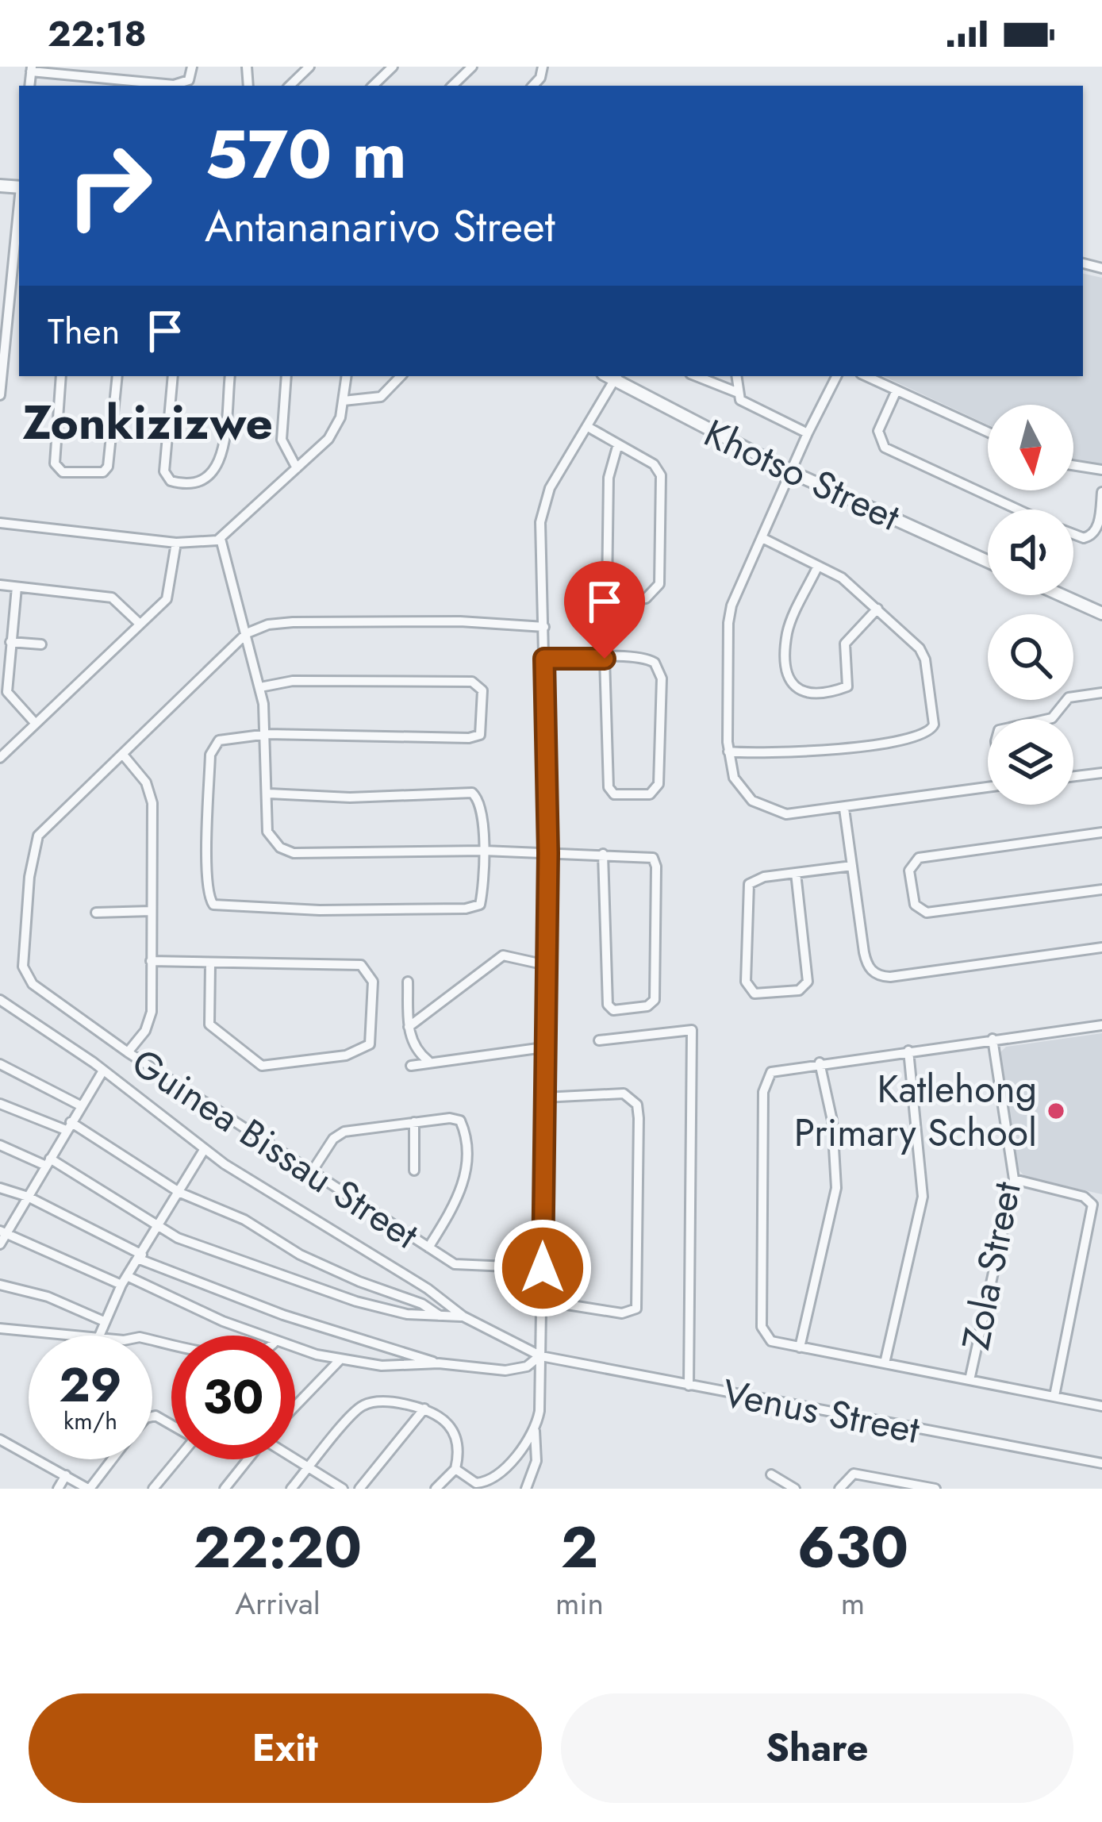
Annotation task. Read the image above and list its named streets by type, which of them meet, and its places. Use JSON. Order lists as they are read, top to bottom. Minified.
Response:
{"streets":{"street":["Khotso Street","Guinea Bissau Street","Zola Street","Venus Street"]},"districts":["Zonkizizwe"],"places":["Katlehong Primary School"],"north":"bottom","page":{"status":"22:18","turn":["570 m","Antananarivo Street"],"then":"Then","speed":"29 km/h","limit":"30","eta":["22:20","Arrival","2","min","630","m"],"buttons":["Exit","Share"]}}
